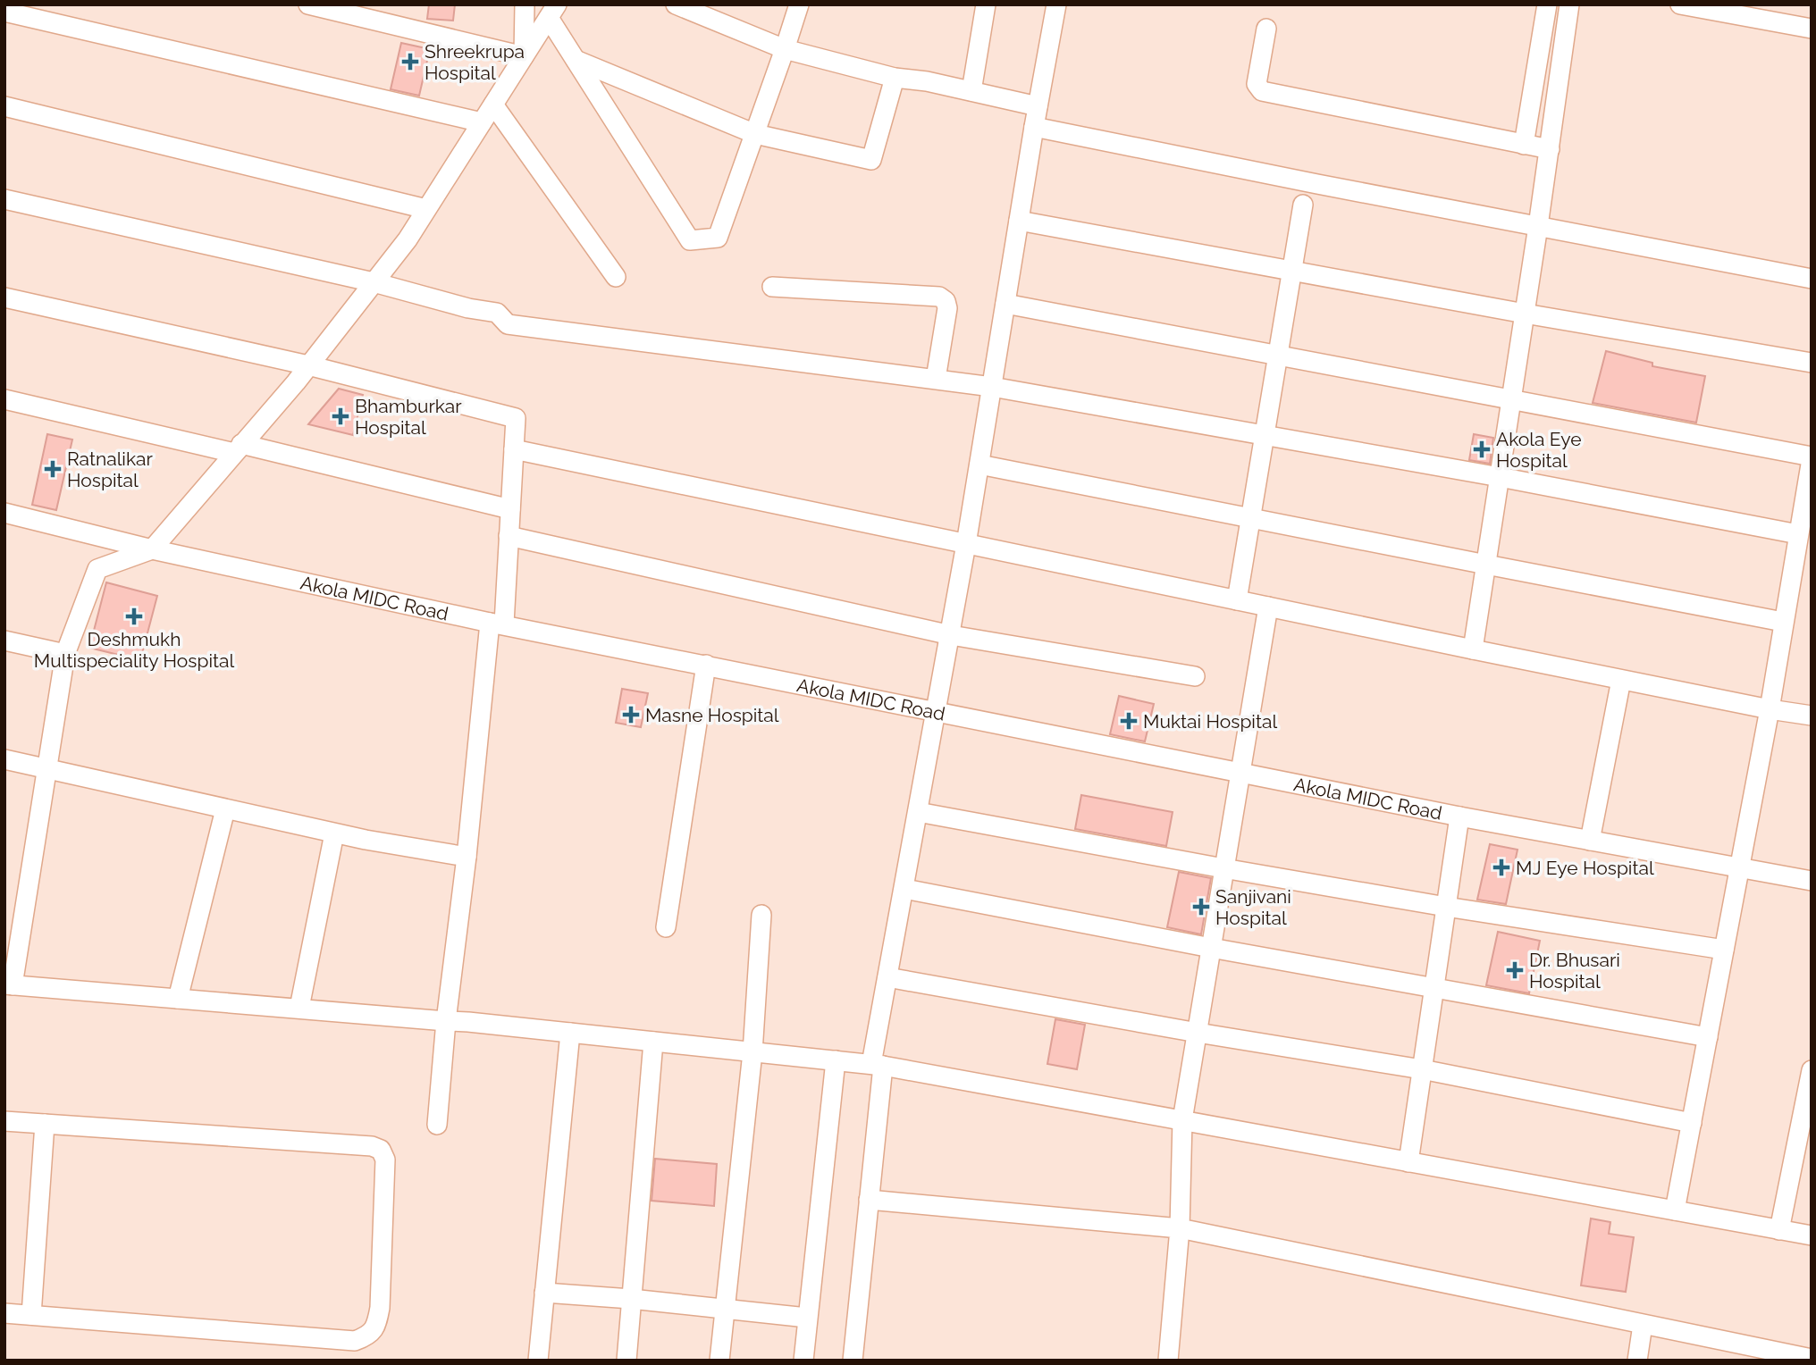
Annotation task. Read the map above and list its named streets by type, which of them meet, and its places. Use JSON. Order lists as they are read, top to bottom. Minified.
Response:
{"streets":{"street":["Akola MIDC Road"]},"places":{"health":["Shreekrupa Hospital","Bhamburkar Hospital","Akola Eye Hospital","Ratnalikar Hospital","Deshmukh Multispeciality Hospital","Masne Hospital","Muktai Hospital","MJ Eye Hospital","Sanjivani Hospital","Dr. Bhusari Hospital"]}}
